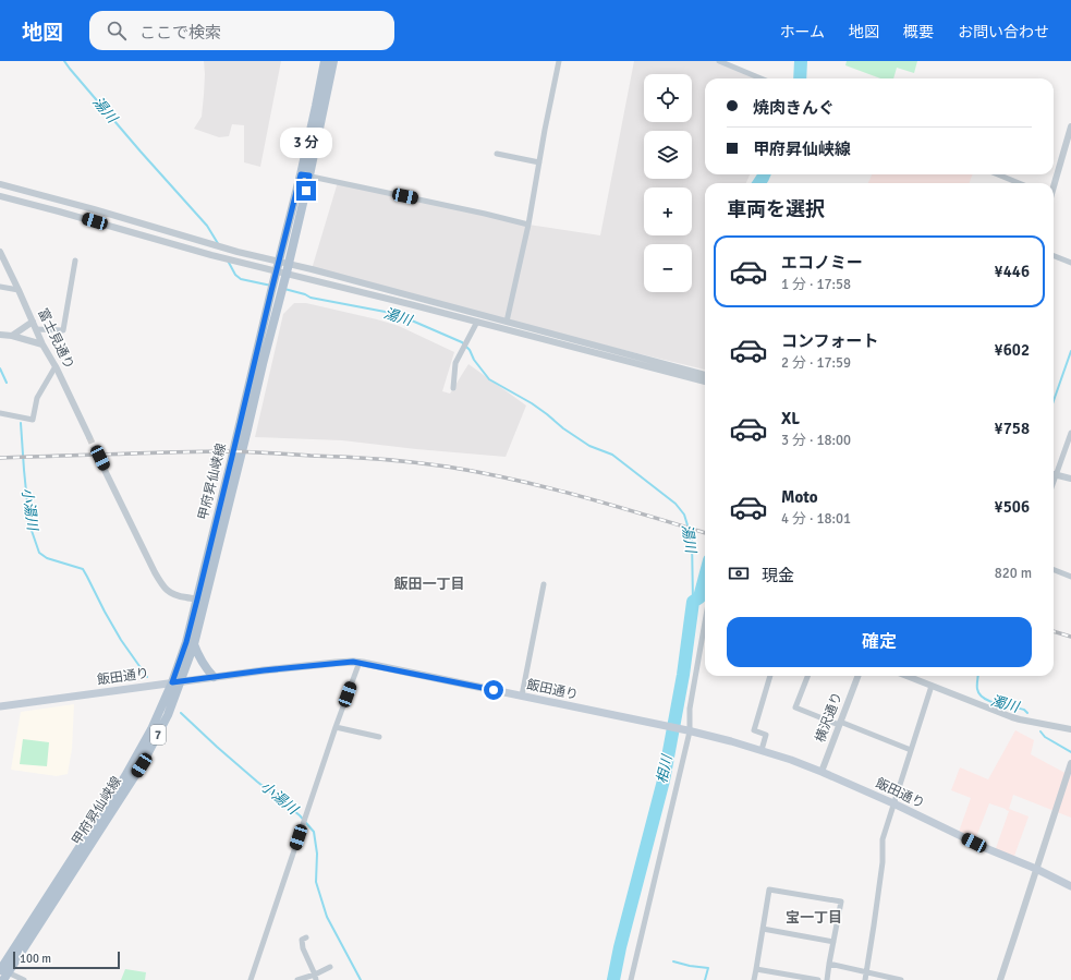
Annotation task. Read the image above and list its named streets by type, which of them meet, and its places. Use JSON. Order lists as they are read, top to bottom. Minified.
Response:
{"streets":{"main road":["甲府昇仙峡線","飯田通り","7"],"street":["富士見通り","横沢通り"]},"crossings":[["甲府昇仙峡線","飯田通り"],["飯田通り","横沢通り"]],"districts":["飯田一丁目","宝一丁目"],"water":["湯川","小湯川","濁川","相川"],"scale_bar":"100 m","page":{"header":"地図","search":"ここで検索","nav":["ホーム","地図","概要","お問い合わせ"],"map_buttons":["+","−"],"banner":["焼肉きんぐ","甲府昇仙峡線"],"bubble":"3 分","heading":"車両を選択","list":[{"name":"エコノミー","note":"1 分 · 17:58","value":"¥446"},{"name":"コンフォート","note":"2 分 · 17:59","value":"¥602"},{"name":"XL","note":"3 分 · 18:00","value":"¥758"},{"name":"Moto","note":"4 分 · 18:01","value":"¥506"}],"pay":["現金","820 m"],"buttons":"確定","scale":"100 m"}}
